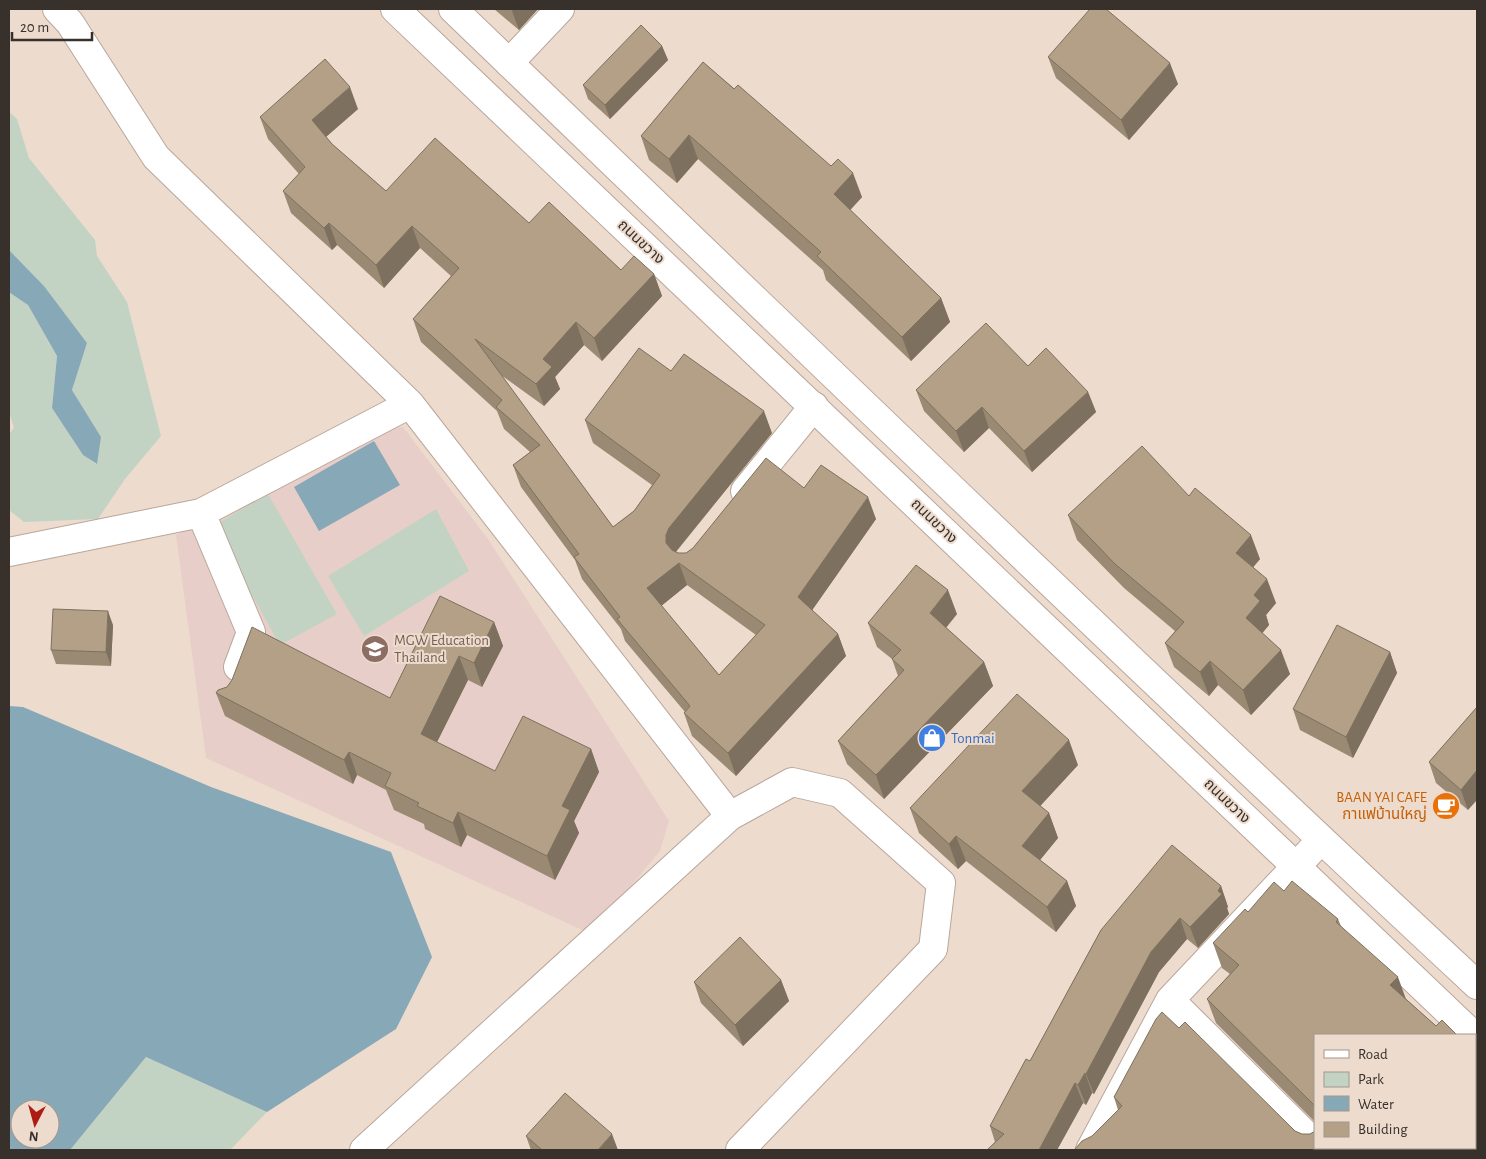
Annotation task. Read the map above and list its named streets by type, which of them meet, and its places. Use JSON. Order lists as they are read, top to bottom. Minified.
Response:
{"streets":{"street":["ถนนขวาง"]},"places":{"school or university":["MGW Education Thailand"],"shop":["Tonmai"],"cafe":["BAAN YAI CAFE กาแฟบ้านใหญ่"]},"legend":["Road","Park","Water","Building"],"scale_bar":"20 m","north":"bottom"}
